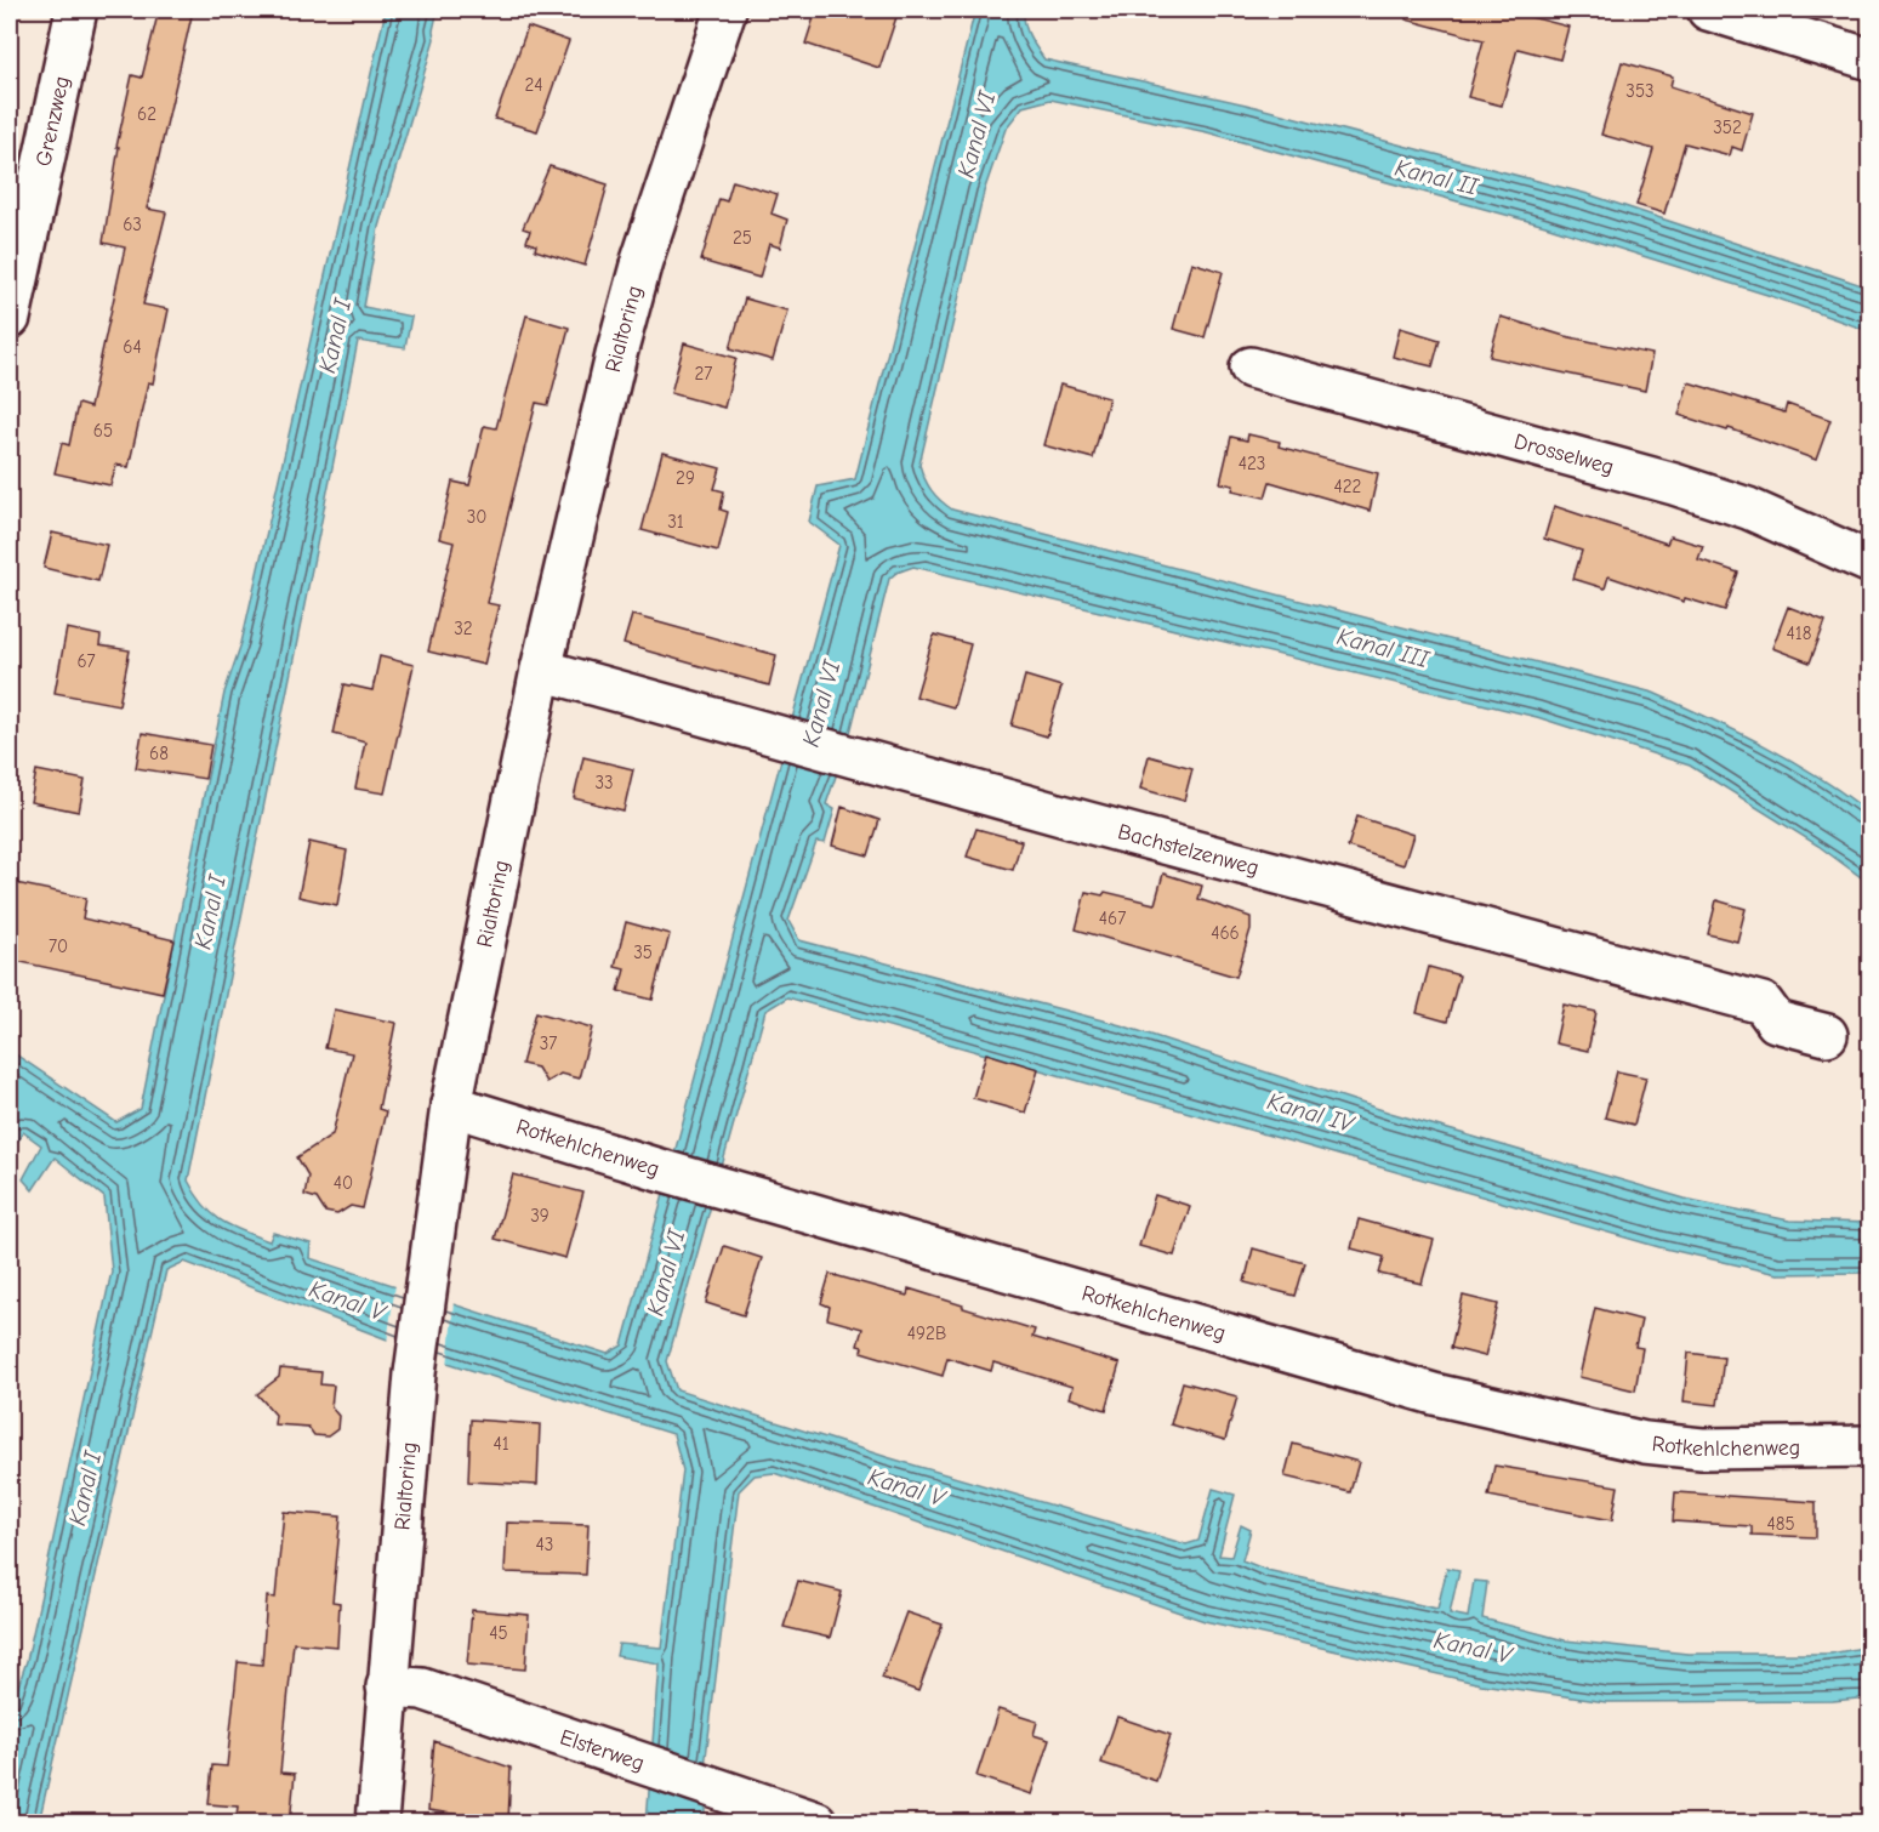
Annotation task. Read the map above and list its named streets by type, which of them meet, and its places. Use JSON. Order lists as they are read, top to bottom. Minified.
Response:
{"streets":{"street":["Grenzweg","Rialtoring","Drosselweg","Bachstelzenweg","Rotkehlchenweg","Elsterweg"]},"crossings":[["Rialtoring","Bachstelzenweg"],["Rialtoring","Rotkehlchenweg"],["Rialtoring","Elsterweg"]],"water":["Kanal VI","Kanal II","Kanal I","Kanal III","Kanal IV","Kanal V"],"house_numbers":["24","353","62","352","63","25","64","27","65","423","29","422","30","31","32","418","67","68","33","467","466","70","35","37","40","39","492B","41","485","43","45"]}
